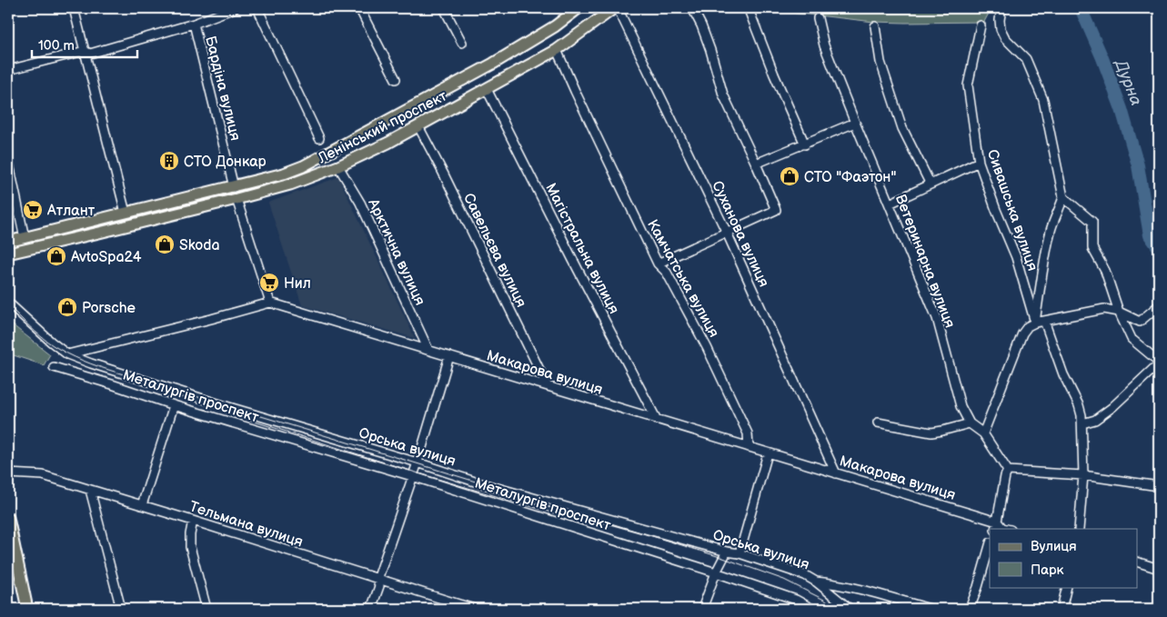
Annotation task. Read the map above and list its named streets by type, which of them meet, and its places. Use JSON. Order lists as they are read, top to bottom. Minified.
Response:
{"streets":{"main road":["Ленінський проспект"],"street":["Бардіна вулиця","Сивашська вулиця","Суханова вулиця","Магістральна вулиця","Савельєва вулиця","Арктична вулиця","Ветеринарна вулиця","Камчатська вулиця","Макарова вулиця","Металургів проспект","Орська вулиця","Тельмана вулиця"]},"crossings":[["Бардіна вулиця","Ленінський проспект"],["Ленінський проспект","Магістральна вулиця"],["Ленінський проспект","Савельєва вулиця"],["Ленінський проспект","Арктична вулиця"],["Ленінський проспект","Камчатська вулиця"],["Суханова вулиця","Макарова вулиця"],["Магістральна вулиця","Макарова вулиця"],["Савельєва вулиця","Макарова вулиця"],["Арктична вулиця","Макарова вулиця"],["Камчатська вулиця","Макарова вулиця"]],"water":["Дурна"],"places":{"building":["СТО Донкар"],"shop":["СТО \"Фаэтон\"","Skoda","AvtoSpa24","Porsche"],"supermarket":["Атлант","Нил"]},"legend":["Вулиця","Парк"],"scale_bar":"100 m"}
